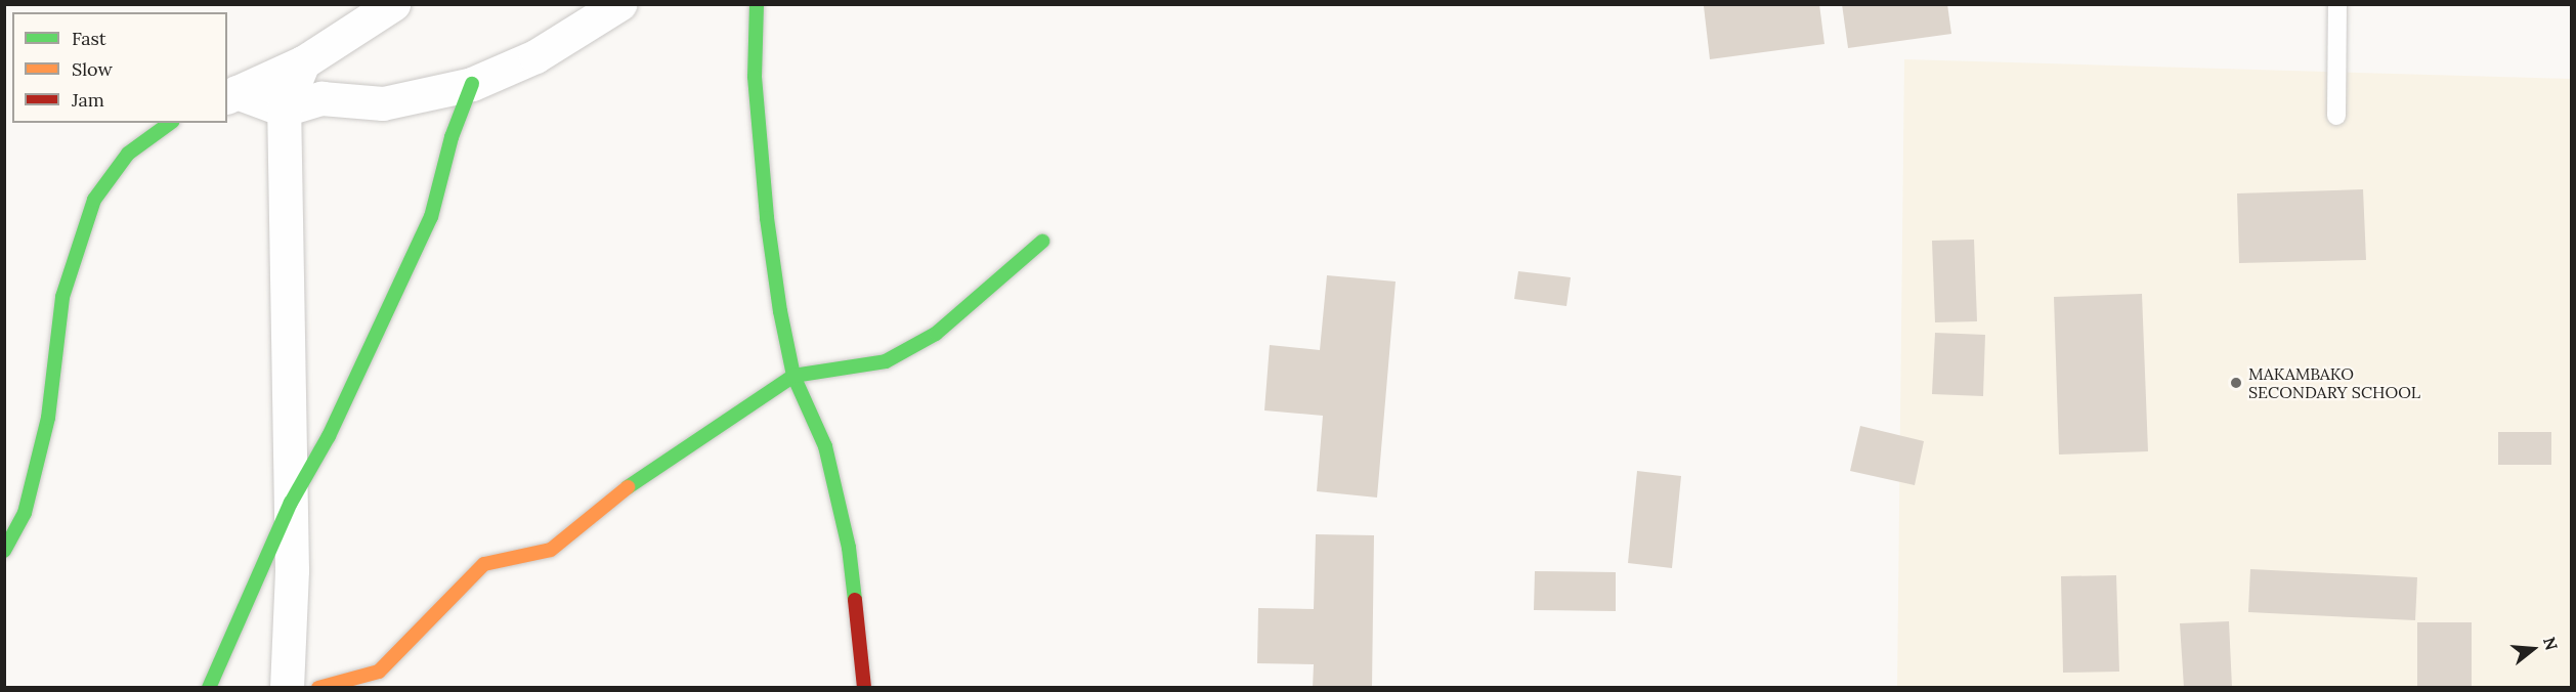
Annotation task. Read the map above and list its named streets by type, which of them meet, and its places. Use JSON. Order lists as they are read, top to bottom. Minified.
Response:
{"places":["MAKAMBAKO SECONDARY SCHOOL"],"legend":["Fast","Slow","Jam"],"north":"right"}
